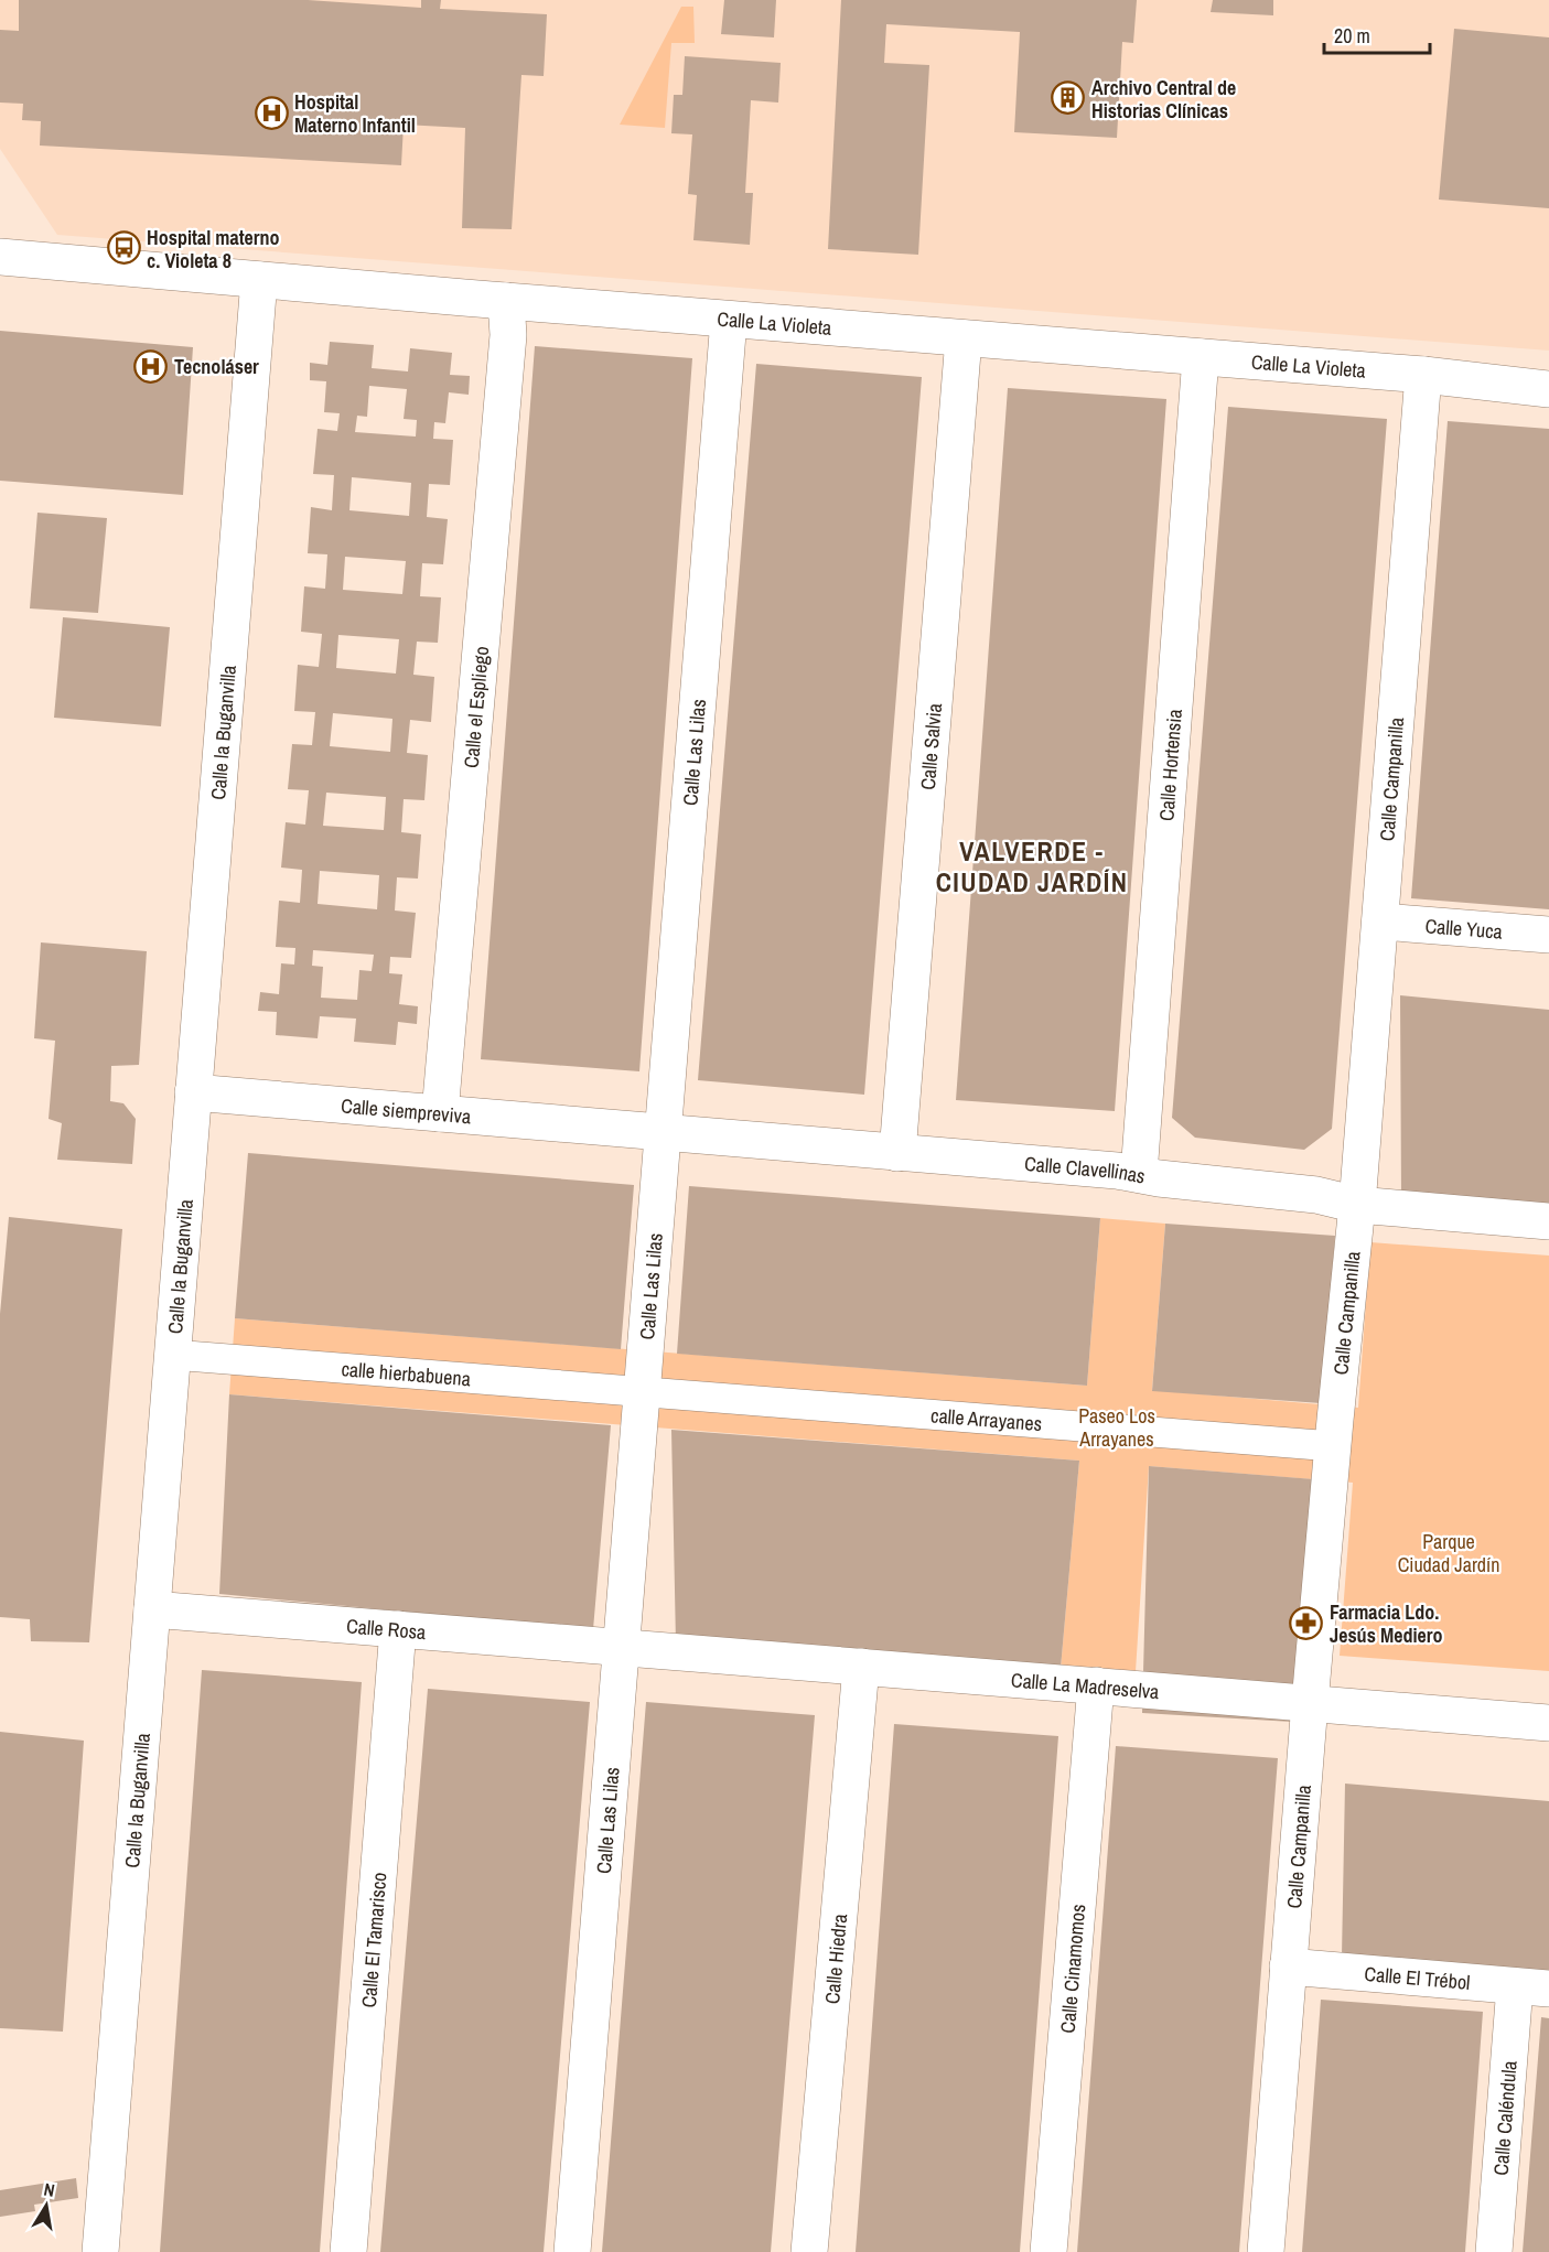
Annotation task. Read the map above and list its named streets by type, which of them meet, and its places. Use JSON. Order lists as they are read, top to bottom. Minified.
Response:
{"streets":{"street":["Calle La Violeta","Calle el Espliego","Calle la Buganvilla","Calle Salvia","Calle Las Lilas","Calle Hortensia","Calle Campanilla","Calle Yuca","Calle siempreviva","Calle Clavellinas","calle hierbabuena","calle Arrayanes","Calle Rosa","Calle La Madreselva","Calle El Tamarisco","Calle Hiedra","Calle Cinamomos","Calle El Trébol","Calle Caléndula"]},"crossings":[["Calle La Violeta","Calle el Espliego"],["Calle La Violeta","Calle la Buganvilla"],["Calle La Violeta","Calle Salvia"],["Calle La Violeta","Calle Las Lilas"],["Calle La Violeta","Calle Hortensia"],["Calle La Violeta","Calle Campanilla"],["Calle el Espliego","Calle siempreviva"],["Calle la Buganvilla","Calle siempreviva"],["Calle la Buganvilla","calle hierbabuena"],["Calle la Buganvilla","Calle Rosa"],["Calle Salvia","Calle Clavellinas"],["Calle Las Lilas","Calle Clavellinas"],["Calle Las Lilas","calle hierbabuena"],["Calle Las Lilas","calle Arrayanes"],["Calle Las Lilas","Calle Rosa"],["Calle Las Lilas","Calle La Madreselva"],["Calle Hortensia","Calle Clavellinas"],["Calle Campanilla","Calle Yuca"],["Calle Campanilla","Calle Clavellinas"],["Calle Campanilla","calle Arrayanes"],["Calle Campanilla","Calle La Madreselva"],["Calle Campanilla","Calle El Trébol"],["Calle siempreviva","Calle Clavellinas"],["calle hierbabuena","calle Arrayanes"],["Calle Rosa","Calle La Madreselva"],["Calle Rosa","Calle El Tamarisco"],["Calle La Madreselva","Calle Hiedra"],["Calle La Madreselva","Calle Cinamomos"],["Calle El Trébol","Calle Caléndula"]],"districts":["VALVERDE - CIUDAD JARDÍN"],"parks":["Paseo Los Arrayanes","Parque Ciudad Jardín"],"places":{"building":["Archivo Central de Historias Clínicas"],"hospital":["Hospital Materno Infantil","Tecnoláser"],"bus stop":["Hospital materno c. Violeta 8"],"pharmacy":["Farmacia Ldo. Jesús Mediero"]},"scale_bar":"20 m","north":"top"}
